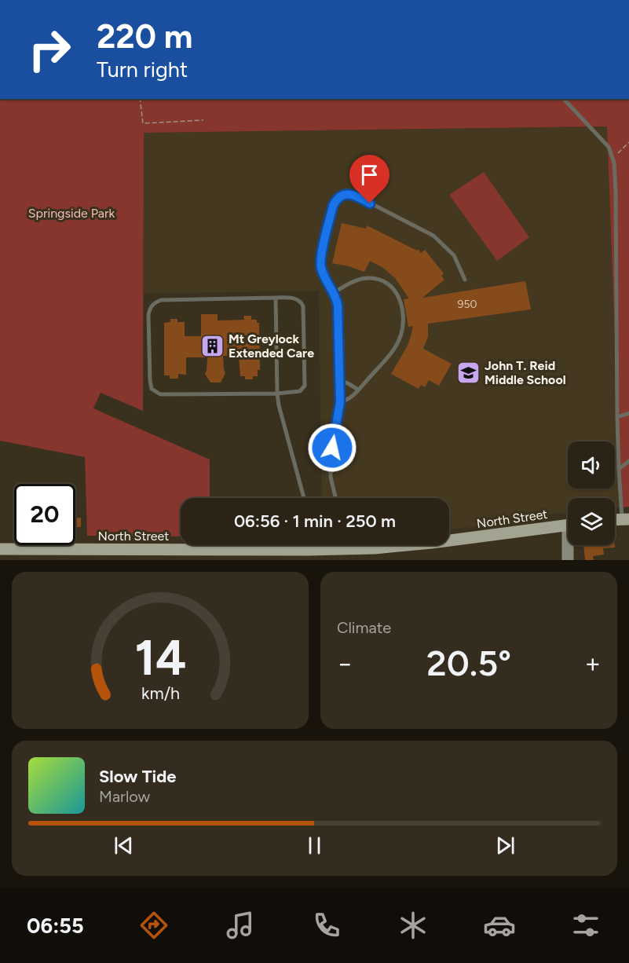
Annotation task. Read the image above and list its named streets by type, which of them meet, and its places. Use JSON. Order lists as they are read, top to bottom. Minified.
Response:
{"streets":{"main road":["North Street"]},"parks":["Springside Park"],"places":{"building":["Mt Greylock Extended Care"],"school or university":["John T. Reid Middle School"]},"house_numbers":["950"],"page":{"turn":["220 m","Turn right"],"limit":"20","trip":"06:56 · 1 min · 250 m","tile":"Climate","heat":["−","20.5°","+"],"song":["Slow Tide","Marlow"],"tabs":"06:55","gauge":["14","km/h"]}}
